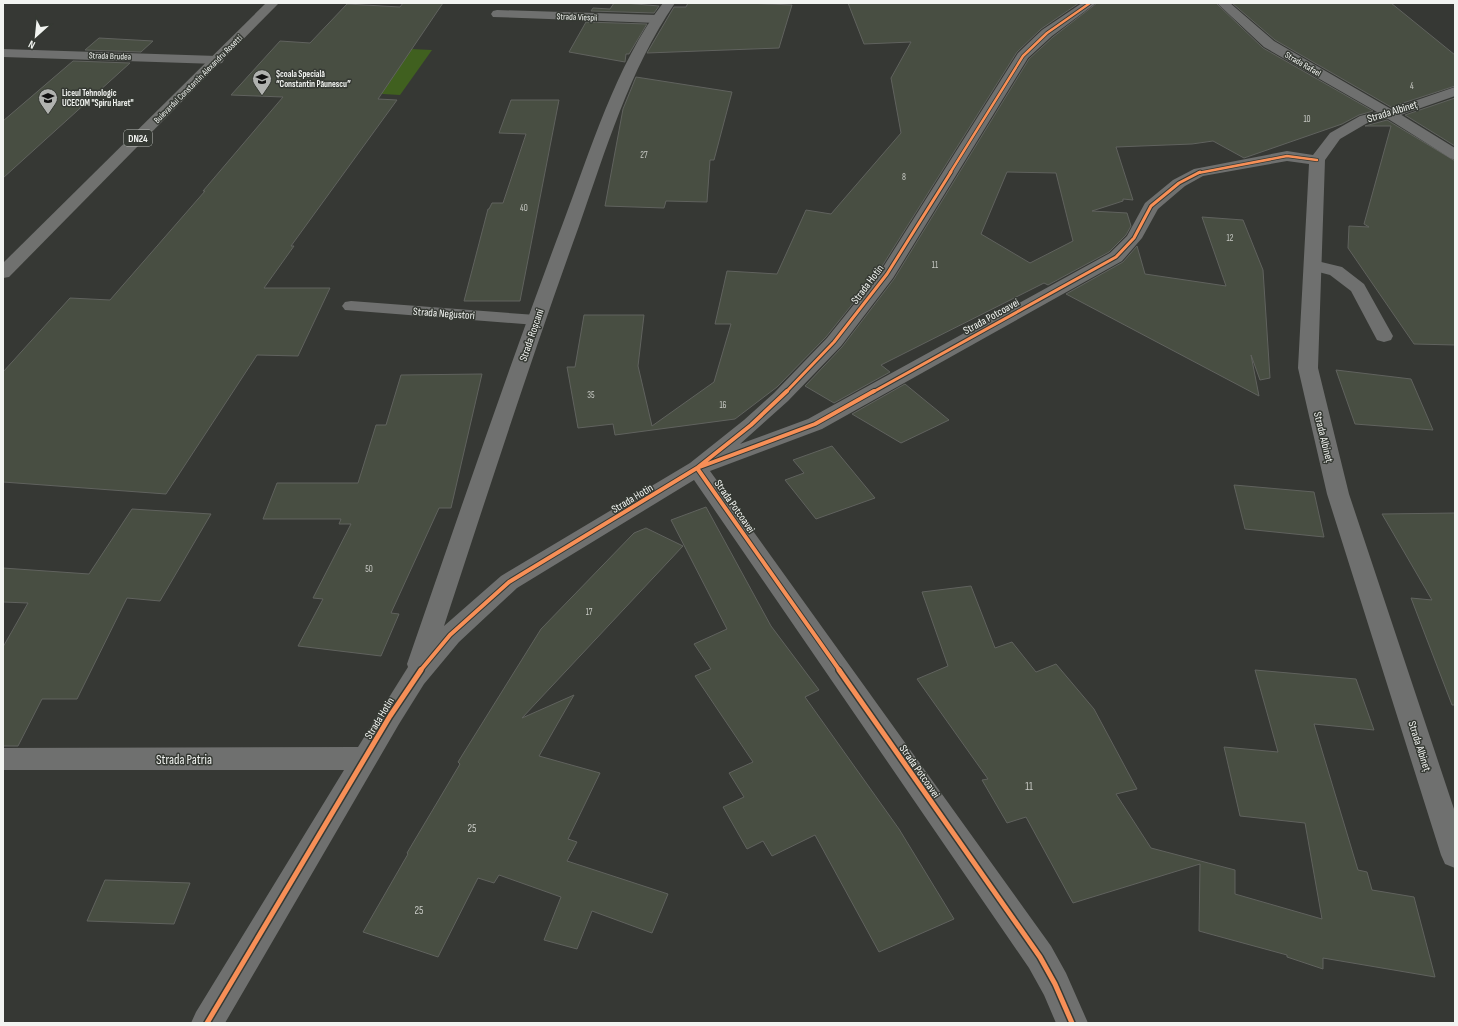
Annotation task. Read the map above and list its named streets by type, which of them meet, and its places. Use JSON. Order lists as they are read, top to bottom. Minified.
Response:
{"streets":{"main road":["Bulevardul Constantin Alexandru Rosetti","DN24"],"street":["Strada Viespii","Strada Brudea","Strada Rafael","Strada Albineț","Strada Hotin","Strada Negustori","Strada Potcoavei","Strada Roșcani","Strada Patria"]},"crossings":[["Strada Viespii","Strada Roșcani"],["Strada Brudea","Bulevardul Constantin Alexandru Rosetti"],["Strada Rafael","Strada Albineț"],["Strada Albineț","Strada Potcoavei"],["Strada Hotin","Strada Potcoavei"],["Strada Hotin","Strada Roșcani"],["Strada Hotin","Strada Patria"],["Strada Negustori","Strada Roșcani"]],"places":{"school or university":["Școala Specială “Constantin Păunescu”","Liceul Tehnologic UCECOM \"Spiru Haret\""]},"house_numbers":["4","10","27","8","40","12","11","35","16","50","17","11","25","25"],"north":"bottom left"}
